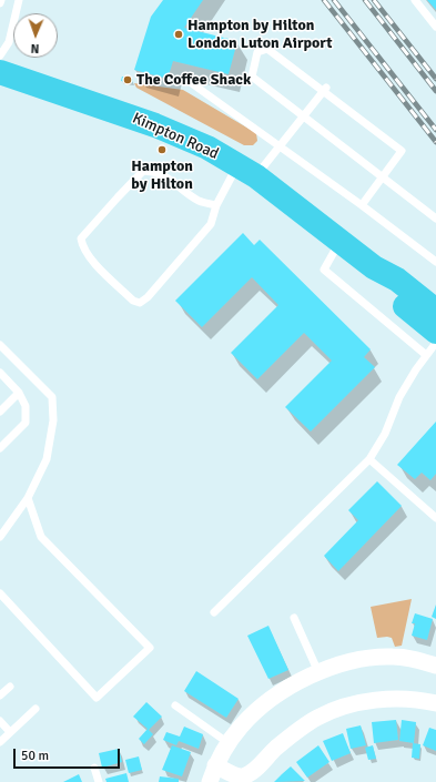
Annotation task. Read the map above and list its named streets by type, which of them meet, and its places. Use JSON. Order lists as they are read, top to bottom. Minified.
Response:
{"streets":{"highway":["Kimpton Road"]},"places":["Hampton by Hilton London Luton Airport","The Coffee Shack","Hampton by Hilton"],"scale_bar":"50 m","north":"bottom"}
